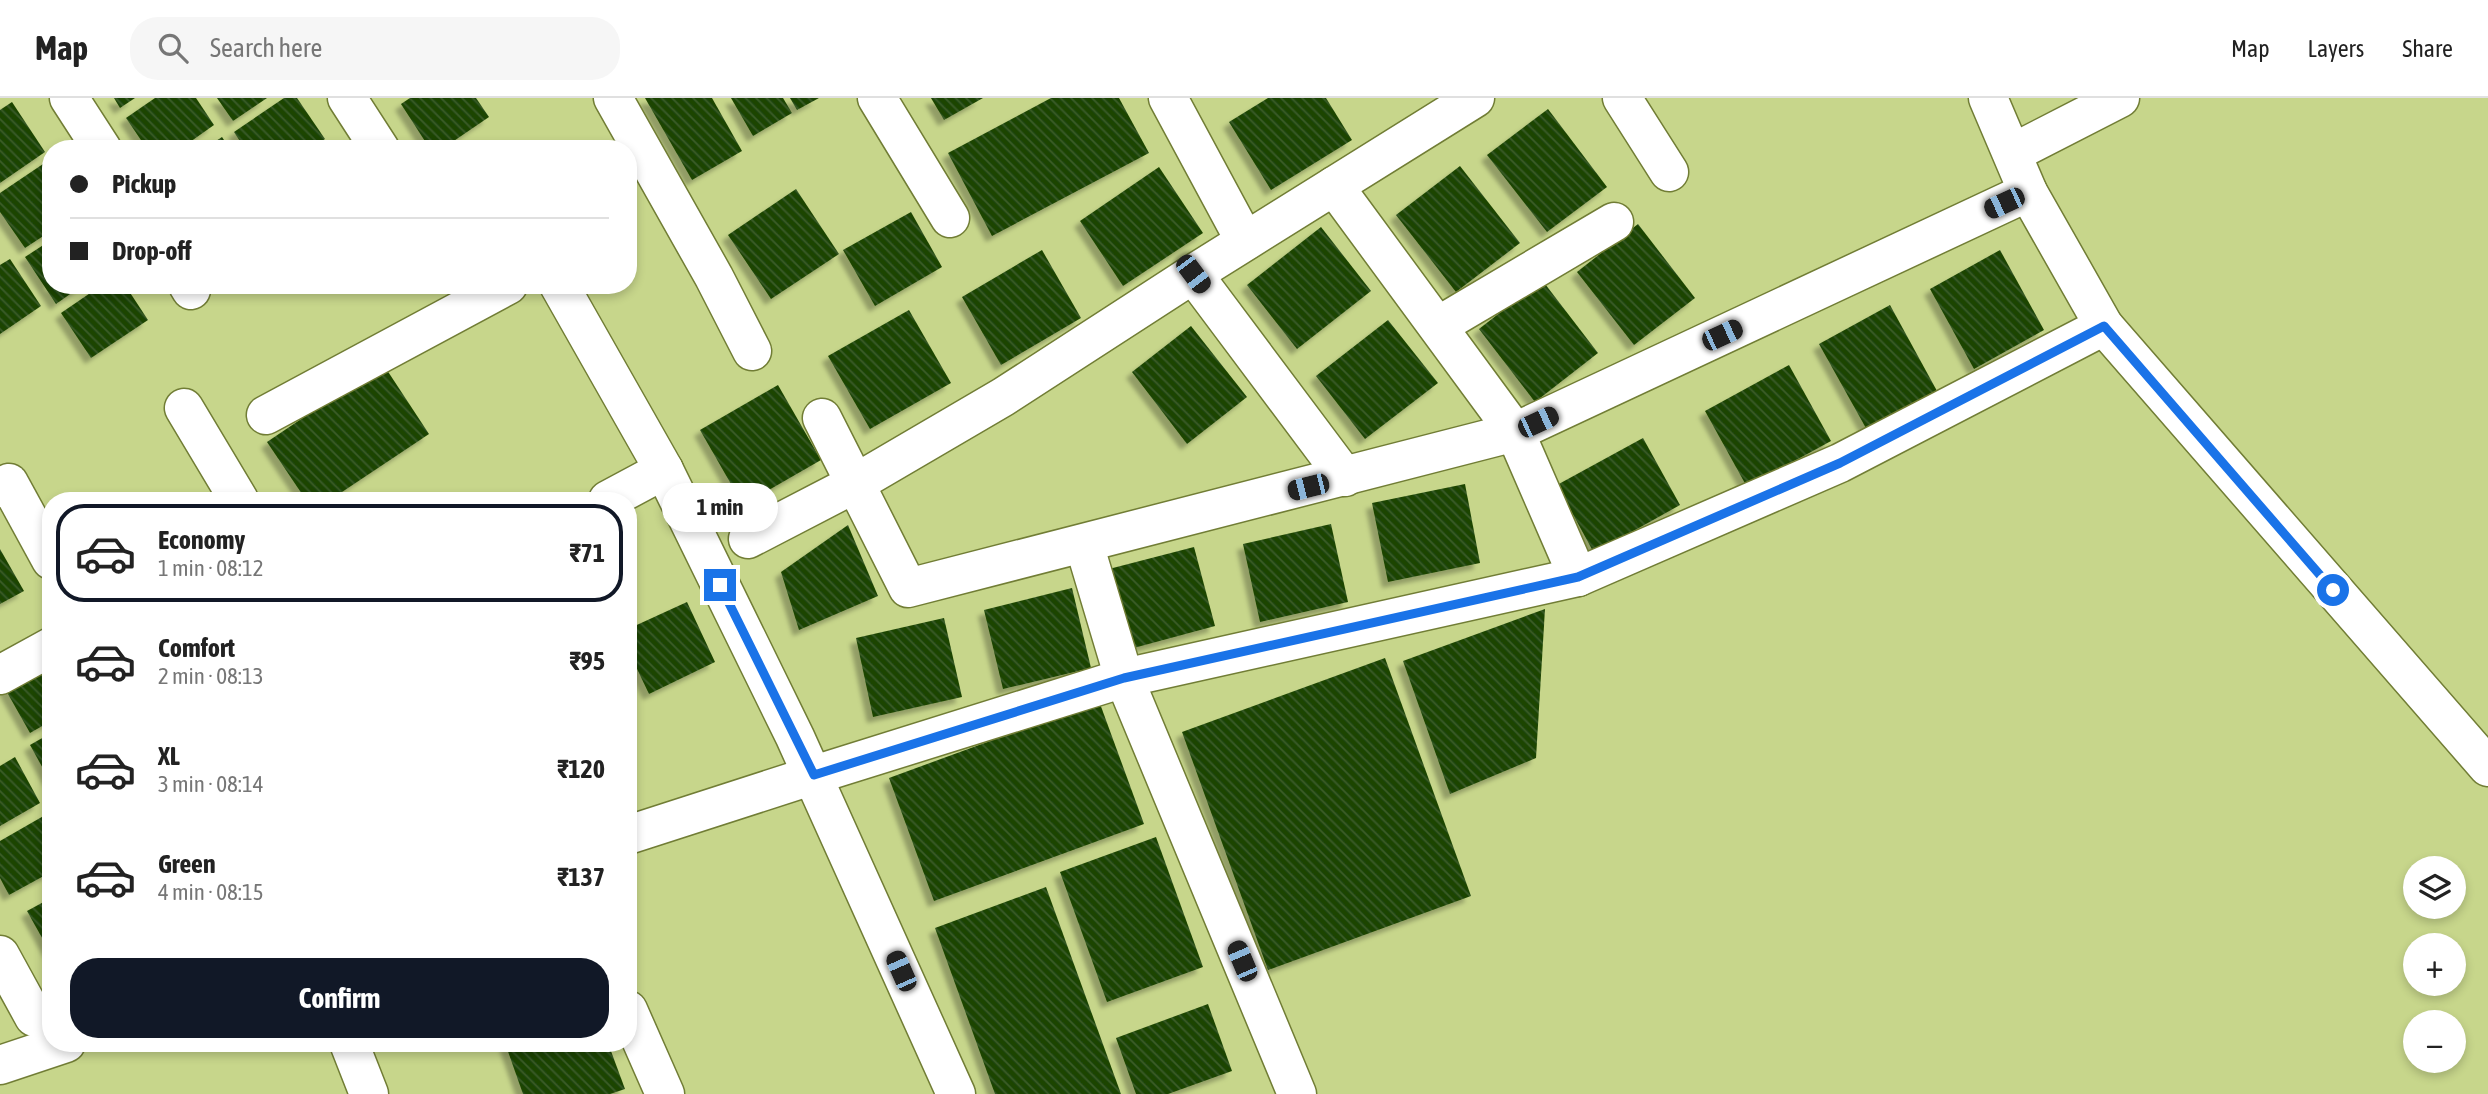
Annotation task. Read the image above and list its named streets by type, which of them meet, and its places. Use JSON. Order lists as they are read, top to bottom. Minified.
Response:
{"page":{"header":"Map","search":"Search here","nav":["Map","Layers","Share"],"banner":["Pickup","Drop-off"],"bubble":"1 min","list":[{"name":"Economy","note":"1 min · 08:12","value":"₹71"},{"name":"Comfort","note":"2 min · 08:13","value":"₹95"},{"name":"XL","note":"3 min · 08:14","value":"₹120"},{"name":"Green","note":"4 min · 08:15","value":"₹137"}],"map_buttons":["+","−"],"buttons":"Confirm"}}
